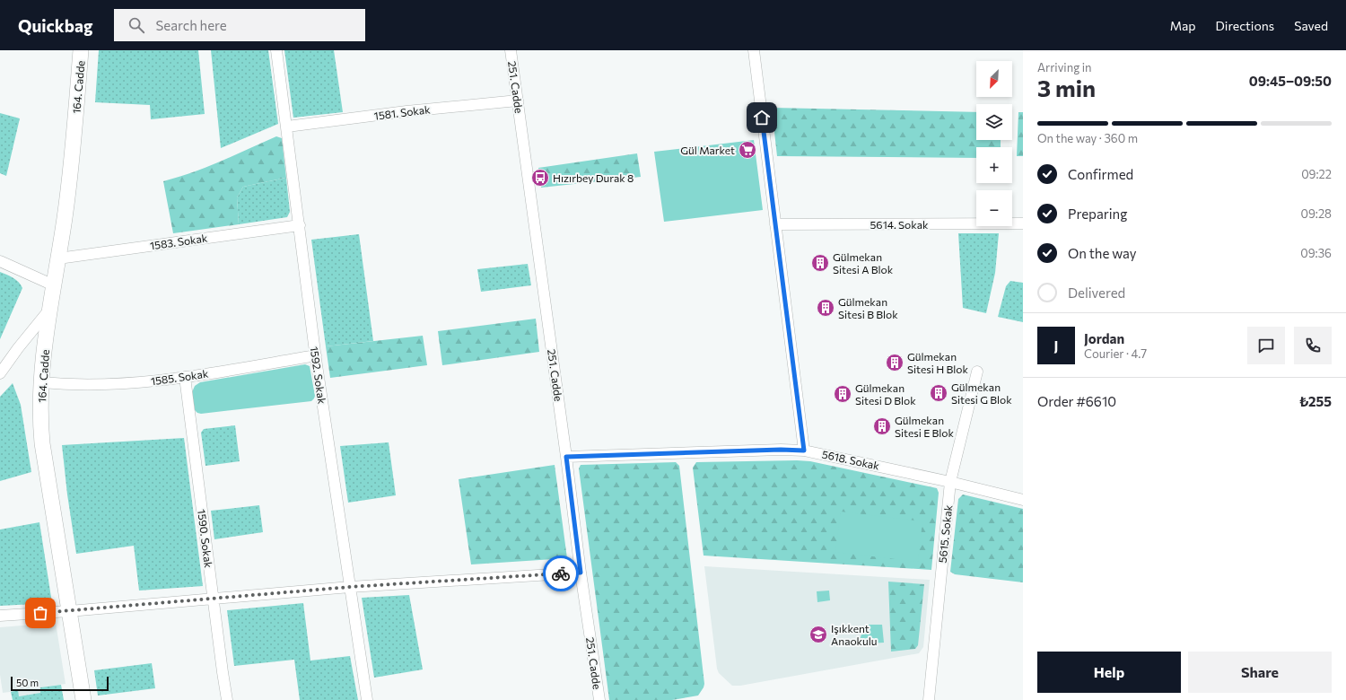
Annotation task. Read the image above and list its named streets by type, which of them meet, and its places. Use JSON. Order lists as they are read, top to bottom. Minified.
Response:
{"streets":{"main road":["164. Cadde"],"street":["251. Cadde","1581. Sokak","5614. Sokak","1583. Sokak","1592. Sokak","1585. Sokak","5618. Sokak","5615. Sokak","1590. Sokak"]},"crossings":[["164. Cadde","1583. Sokak"],["164. Cadde","1585. Sokak"],["251. Cadde","1581. Sokak"],["251. Cadde","5618. Sokak"],["1581. Sokak","1592. Sokak"],["1583. Sokak","1592. Sokak"],["1592. Sokak","1585. Sokak"],["1585. Sokak","1590. Sokak"],["5618. Sokak","5615. Sokak"]],"places":{"supermarket":["Gül Market"],"bus stop":["Hızırbey Durak 8"],"building":["Gülmekan Sitesi A Blok","Gülmekan Sitesi B Blok","Gülmekan Sitesi H Blok","Gülmekan Sitesi G Blok","Gülmekan Sitesi D Blok","Gülmekan Sitesi E Blok"],"school or university":["Işıkkent Anaokulu"]},"scale_bar":"50 m","north":"bottom left","page":{"header":"Quickbag","search":"Search here","nav":["Map","Directions","Saved"],"heading":["3 min","Arriving in","09:45–09:50"],"panel":["Jordan","Courier · 4.7","Order #6610","₺255"],"map_buttons":["+","−"],"bar":"On the way · 360 m","list":[["Confirmed","09:22"],["Preparing","09:28"],["On the way","09:36"],"Delivered"],"round":"J","buttons":["Help","Share"],"scale":"50 m"}}
